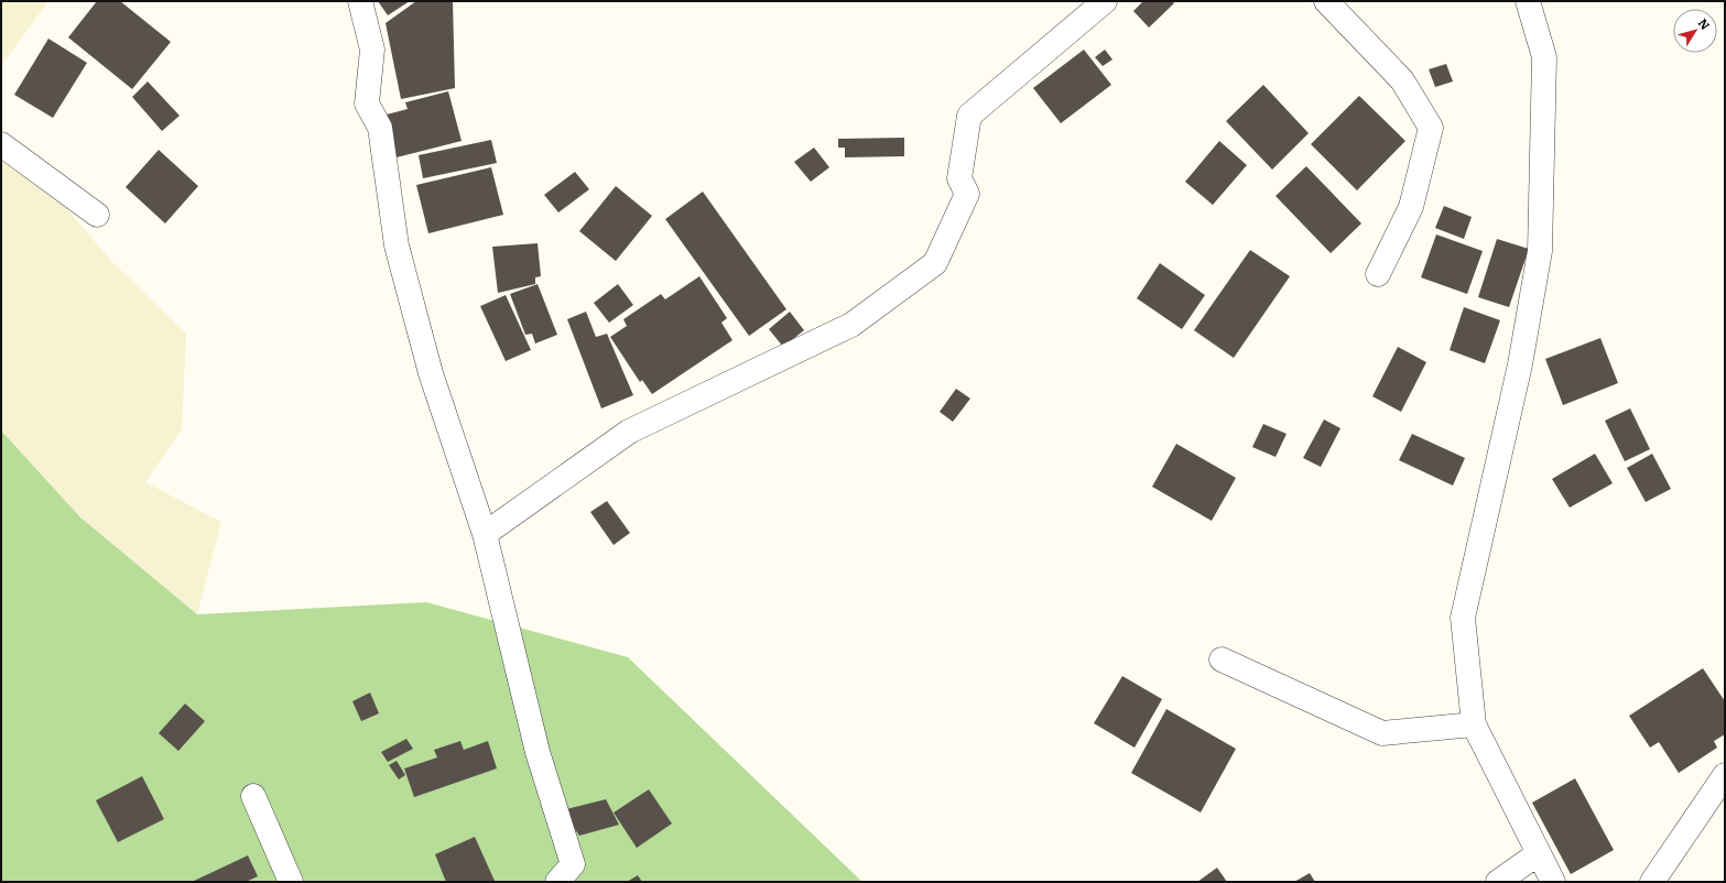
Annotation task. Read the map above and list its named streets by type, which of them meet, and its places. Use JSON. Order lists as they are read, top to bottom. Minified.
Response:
{"north":"top right"}
